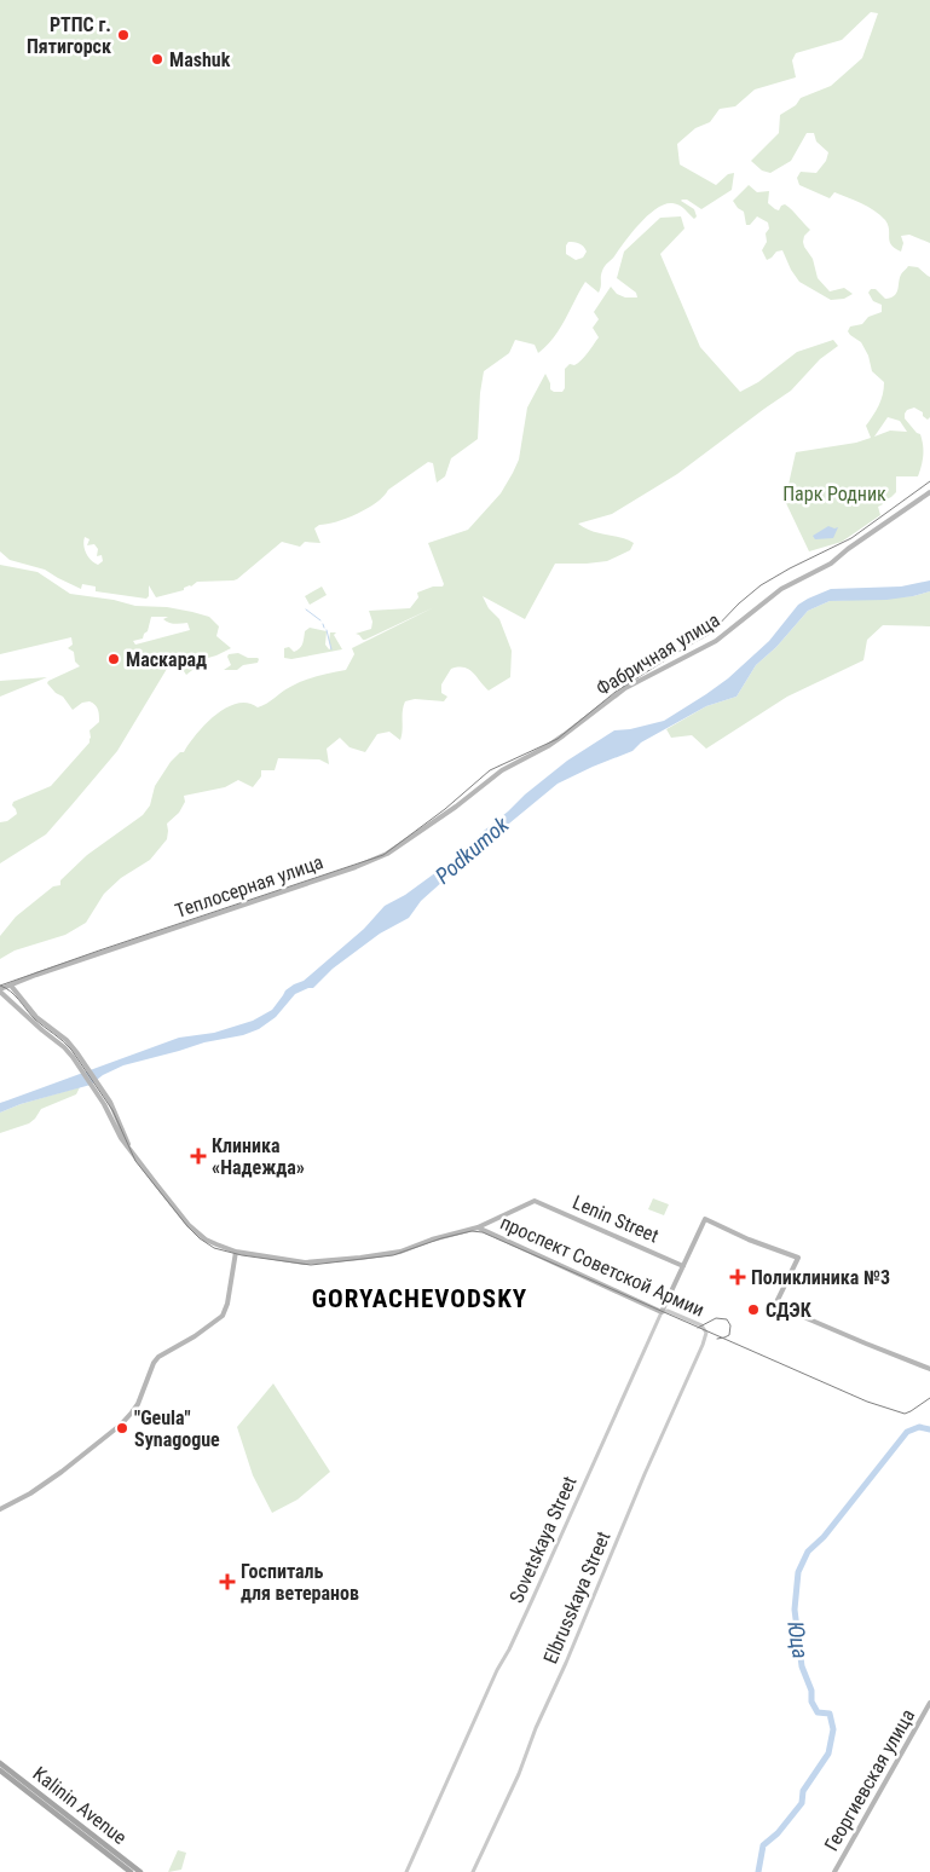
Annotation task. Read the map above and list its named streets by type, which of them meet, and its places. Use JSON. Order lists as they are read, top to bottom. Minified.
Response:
{"streets":{"main road":["Фабричная улица","Теплосерная улица","Lenin Street","проспект Советской Армии","Sovetskaya Street","Георгиевская улица","Kalinin Avenue"],"street":["Elbrusskaya Street"]},"crossings":[["Фабричная улица","Теплосерная улица"],["Теплосерная улица","проспект Советской Армии"],["Lenin Street","проспект Советской Армии"],["Lenin Street","Sovetskaya Street"],["проспект Советской Армии","Sovetskaya Street"],["проспект Советской Армии","Elbrusskaya Street"]],"districts":["GORYACHEVODSKY"],"water":["Podkumok","Юца"],"parks":["Парк Родник"],"places":{"other":["РТПС г. Пятигорск","Mashuk","Маскарад","СДЭК","\"Geula\" Synagogue"],"health":["Клиника «Надежда»","Поликлиника №3","Госпиталь для ветеранов"]}}
